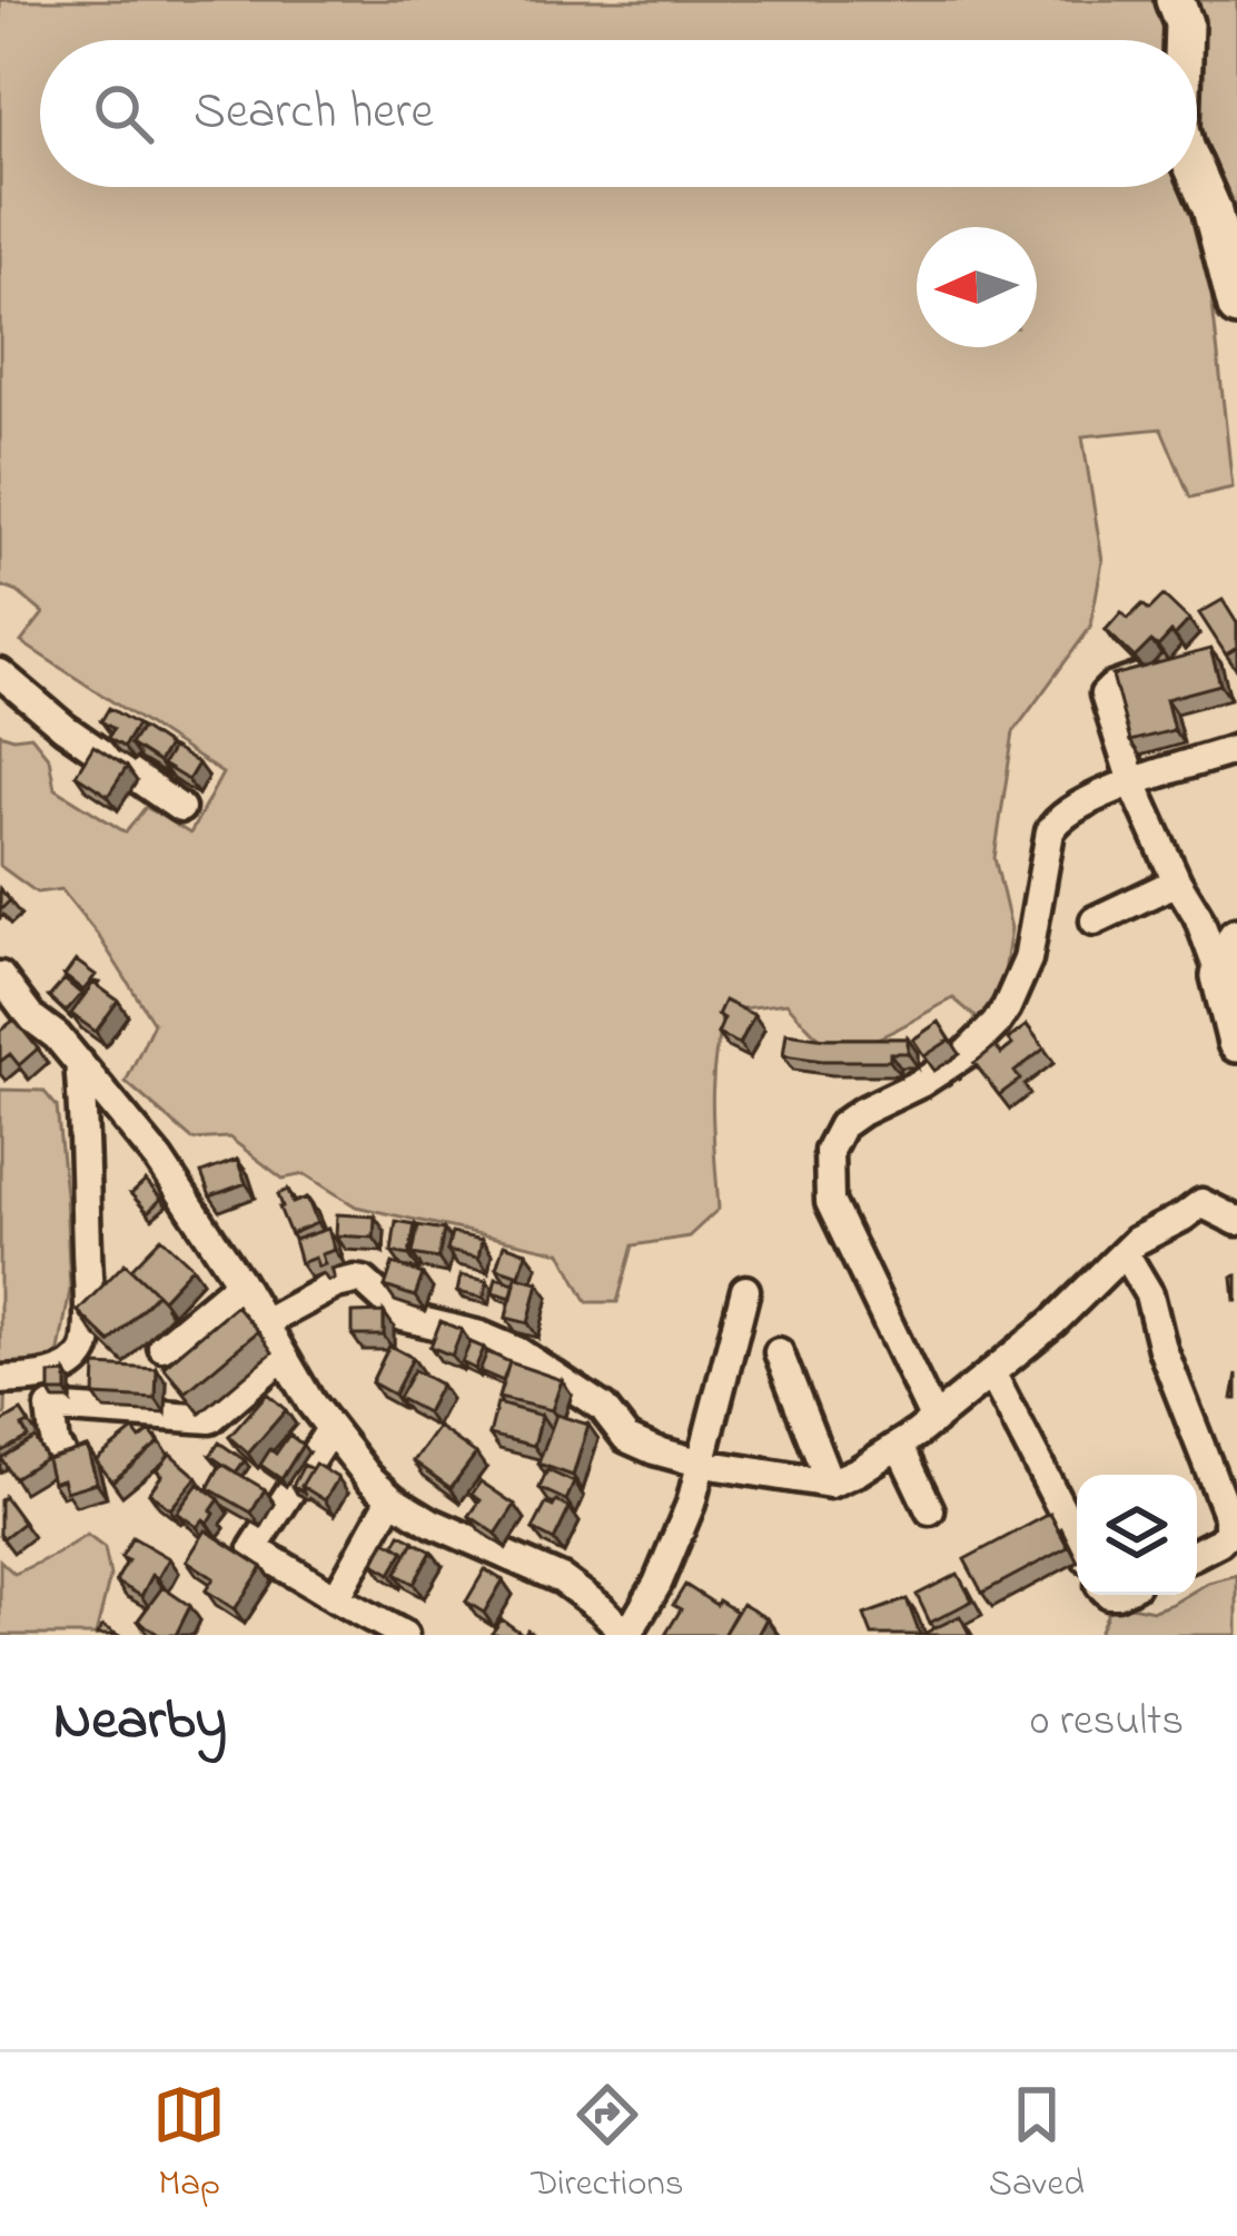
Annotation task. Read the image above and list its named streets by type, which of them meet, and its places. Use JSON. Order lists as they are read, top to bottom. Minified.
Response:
{"north":"left","page":{"search":"Search here","heading":["Nearby","0 results"],"nav":["Map","Directions","Saved"]}}
